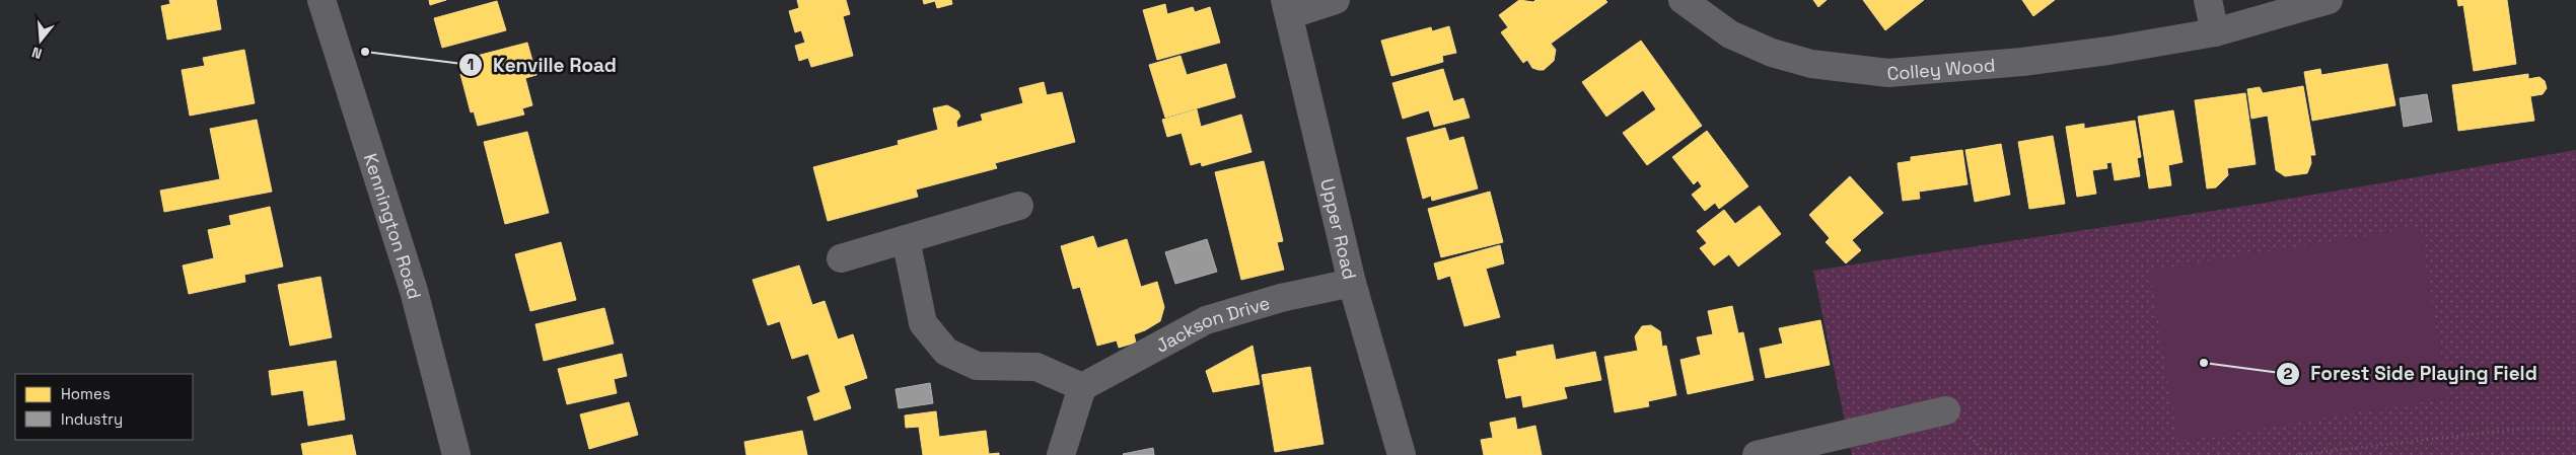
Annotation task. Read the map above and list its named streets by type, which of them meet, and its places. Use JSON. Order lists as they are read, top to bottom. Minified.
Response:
{"streets":{"street":["Colley Wood","Kennington Road","Upper Road","Jackson Drive"]},"crossings":[["Upper Road","Jackson Drive"]],"places":["Kenville Road","Forest Side Playing Field"],"legend":["Homes","Industry"],"north":"bottom"}
